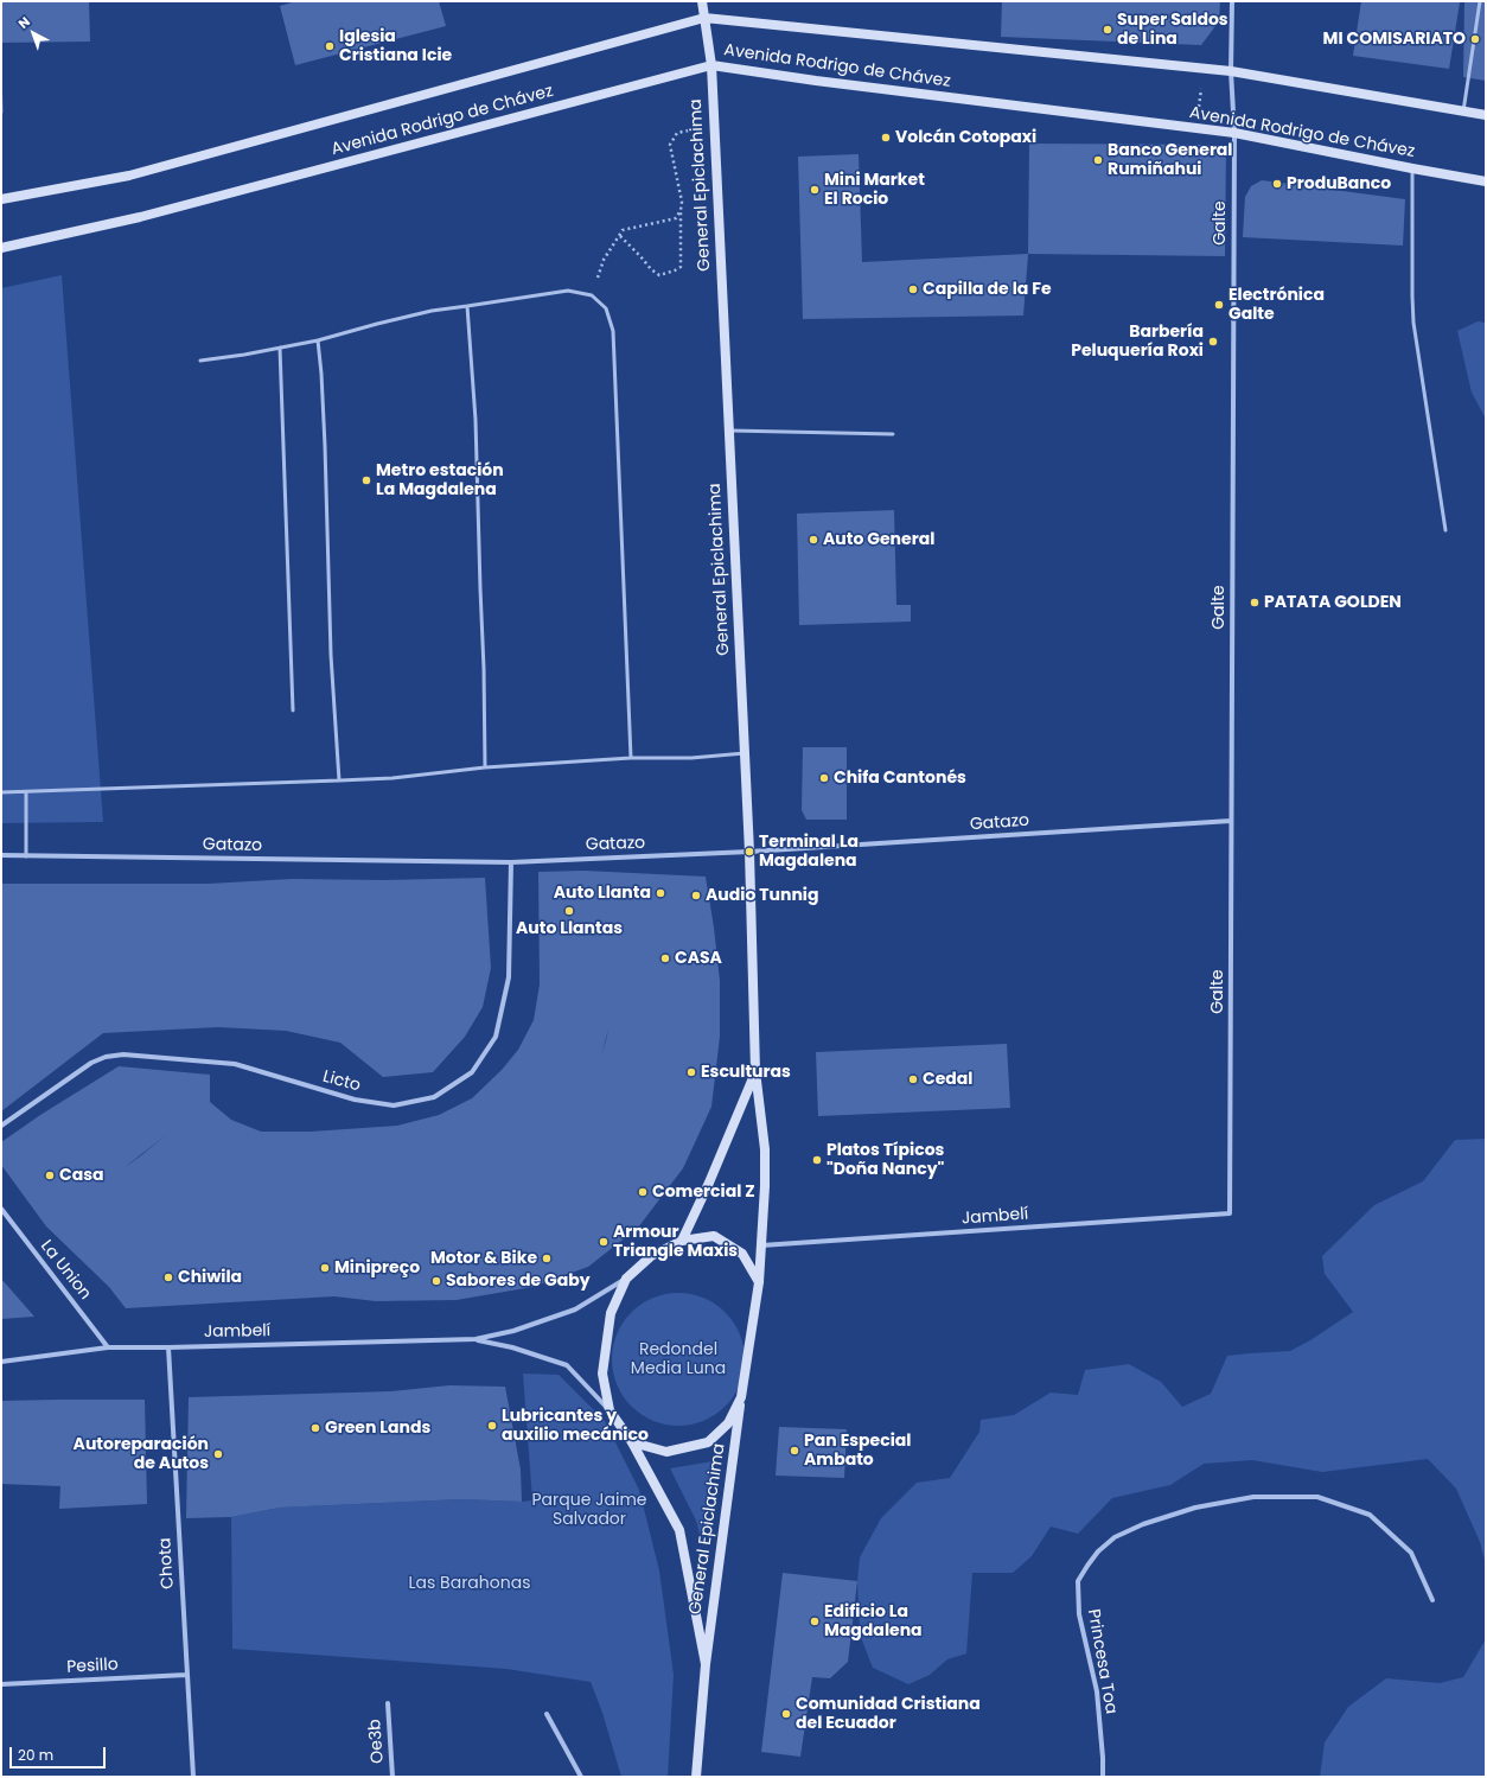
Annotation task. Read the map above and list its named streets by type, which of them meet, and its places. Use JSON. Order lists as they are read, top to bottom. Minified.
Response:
{"streets":{"main road":["Avenida Rodrigo de Chávez","General Epiclachima"],"street":["Galte","Gatazo","Licto","Jambelí","La Union","Chota","Princesa Toa","Pesillo","Oe3b"]},"crossings":[["Avenida Rodrigo de Chávez","General Epiclachima"],["Avenida Rodrigo de Chávez","Galte"],["General Epiclachima","Gatazo"],["General Epiclachima","Jambelí"],["Galte","Gatazo"],["Galte","Jambelí"],["Gatazo","Licto"],["Jambelí","La Union"],["Jambelí","Chota"],["Chota","Pesillo"]],"parks":["Redondel Media Luna","Parque Jaime Salvador","Las Barahonas"],"places":["Super Saldos de Lina","MI COMISARIATO","Iglesia Cristiana Icie","Volcán Cotopaxi","Banco General Rumiñahui","ProduBanco","Mini Market El Rocio","Capilla de la Fe","Electrónica Galte","Barbería Peluquería Roxi","Metro estación La Magdalena","Auto General","PATATA GOLDEN","Chifa Cantonés","Terminal La Magdalena","Auto Llanta","Audio Tunnig","Auto Llantas","CASA","Esculturas","Cedal","Platos Típicos \"Doña Nancy\"","Casa","Comercial Z","Armour Triangle Maxis","Motor & Bike","Minipreço","Chiwila","Sabores de Gaby","Lubricantes y auxilio mecánico","Green Lands","Pan Especial Ambato","Autoreparación de Autos","Edificio La Magdalena","Comunidad Cristiana del Ecuador"],"scale_bar":"20 m","north":"top left"}
